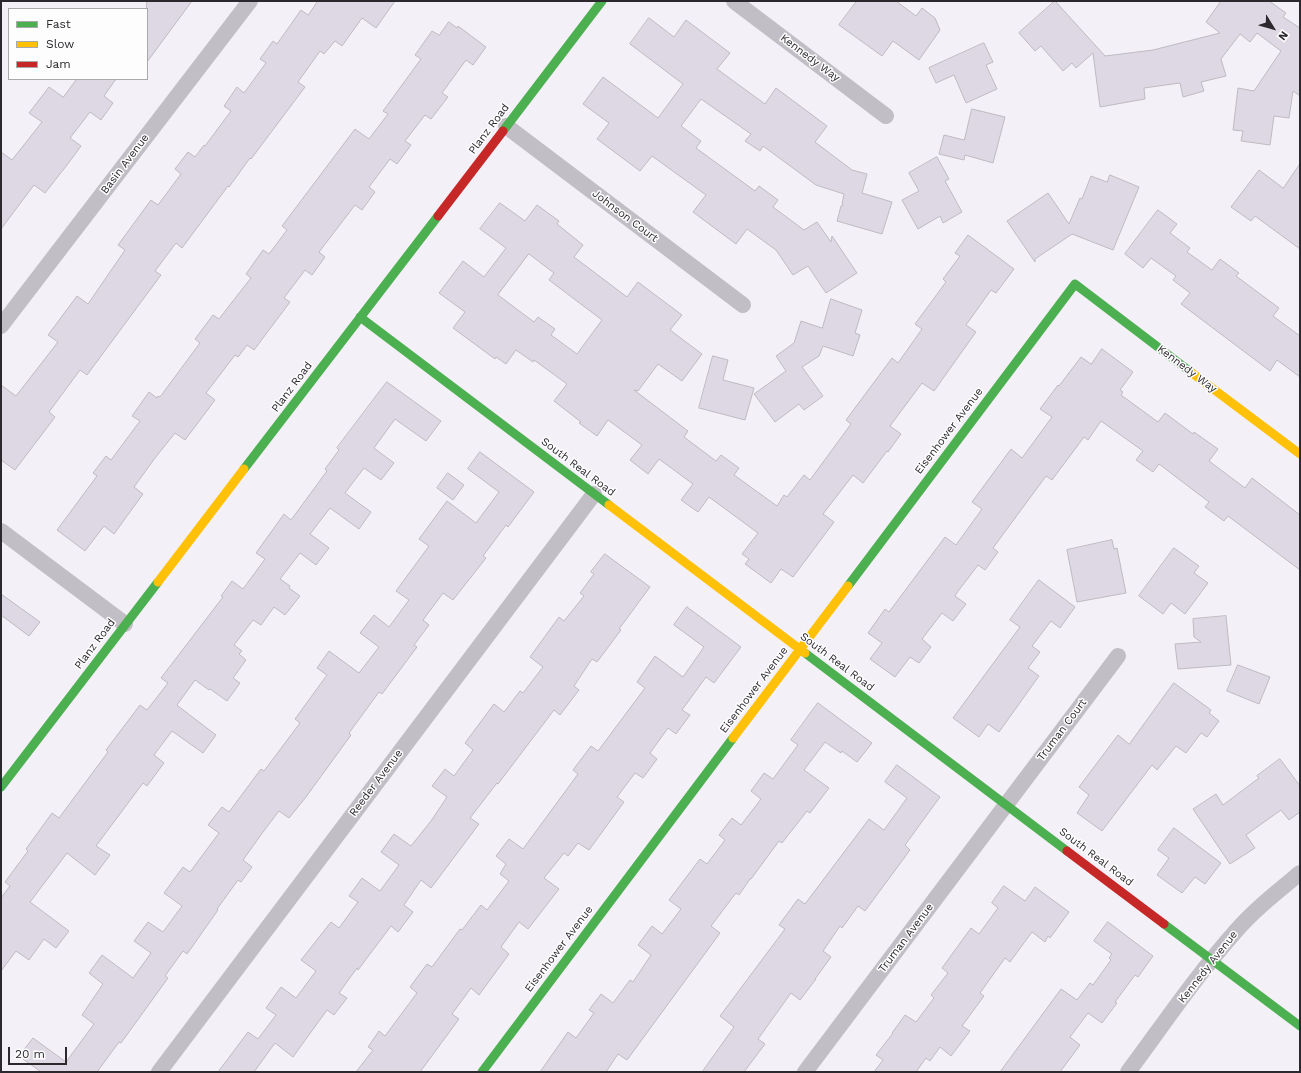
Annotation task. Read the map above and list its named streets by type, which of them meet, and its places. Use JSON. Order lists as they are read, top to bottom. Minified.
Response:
{"streets":{"street":["Kennedy Way","Planz Road","Basin Avenue","Johnson Court","Eisenhower Avenue","South Real Road","Truman Court","Reeder Avenue","Truman Avenue","Kennedy Avenue"]},"crossings":[["Kennedy Way","Eisenhower Avenue"],["Planz Road","Johnson Court"],["Planz Road","South Real Road"],["Eisenhower Avenue","South Real Road"],["South Real Road","Truman Court"],["South Real Road","Reeder Avenue"],["South Real Road","Truman Avenue"],["South Real Road","Kennedy Avenue"],["Truman Court","Truman Avenue"]],"legend":["Fast","Slow","Jam"],"scale_bar":"20 m","north":"bottom right"}
